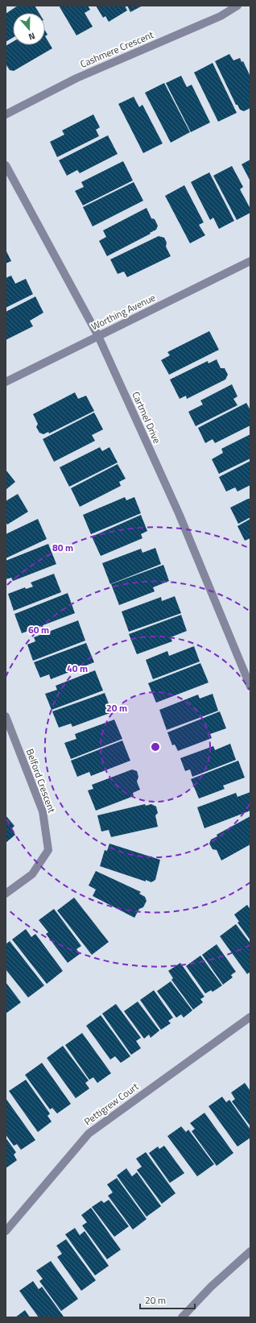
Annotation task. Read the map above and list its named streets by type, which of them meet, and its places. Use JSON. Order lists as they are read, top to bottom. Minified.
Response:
{"streets":{"street":["Cashmere Crescent","Worthing Avenue","Cartmel Drive","Belford Crescent","Pettigrew Court"]},"crossings":[["Worthing Avenue","Cartmel Drive"]],"scale_bar":"20 m","north":"bottom","rings":["80 m","60 m","40 m","20 m"]}
